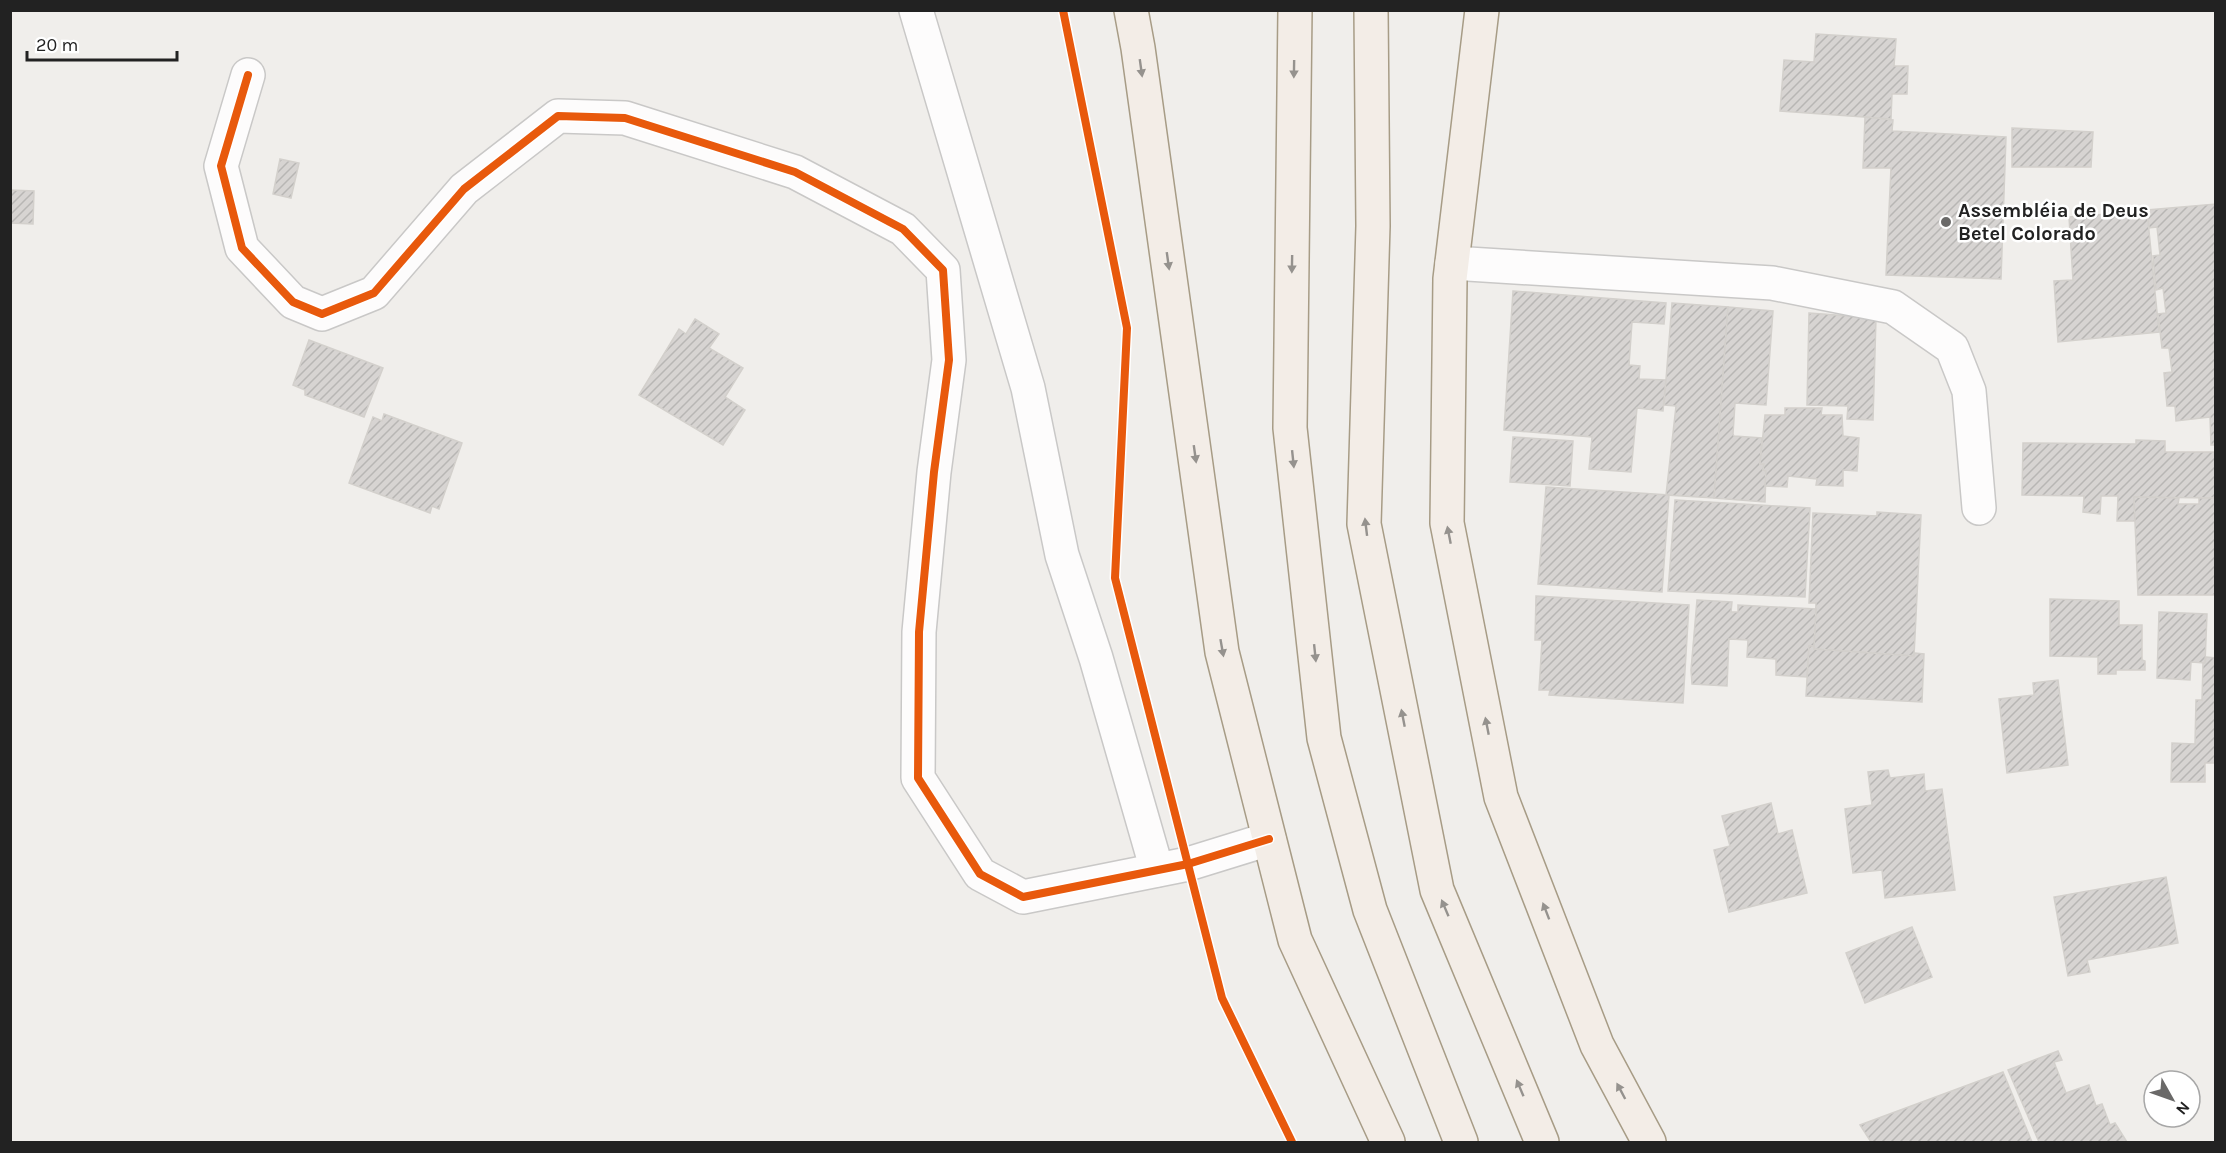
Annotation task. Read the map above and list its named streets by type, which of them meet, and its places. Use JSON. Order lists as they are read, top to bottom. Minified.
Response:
{"places":["Assembléia de Deus Betel Colorado"],"scale_bar":"20 m","north":"bottom right"}
